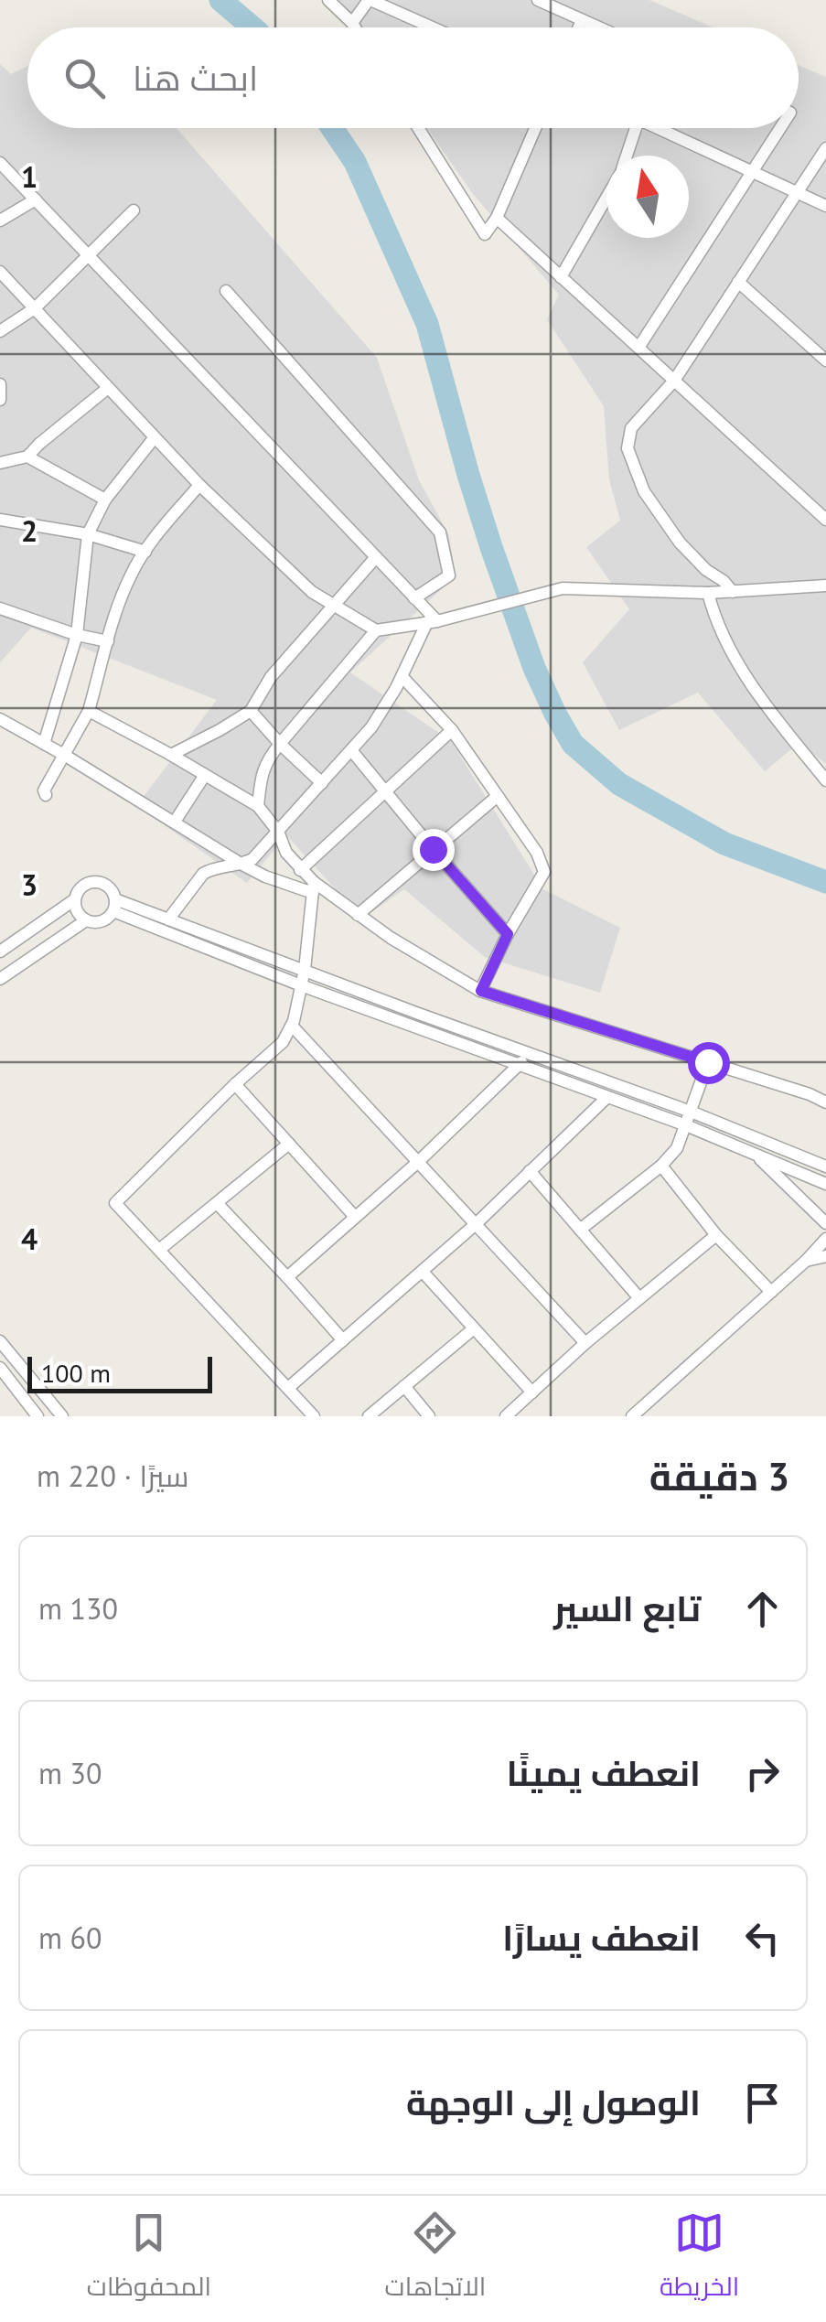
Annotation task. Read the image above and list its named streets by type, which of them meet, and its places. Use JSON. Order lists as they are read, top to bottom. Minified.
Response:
{"scale_bar":"100 m","north":"top","page":{"search":"ابحث هنا","scale":"100 m","heading":["3 دقيقة","سيرًا · 220 m"],"list":[["تابع السير","130 m"],["انعطف يمينًا","30 m"],["انعطف يسارًا","60 m"],"الوصول إلى الوجهة"],"nav":["الخريطة","الاتجاهات","المحفوظات"]},"grid":{"rows":["1","2","3","4"]}}
